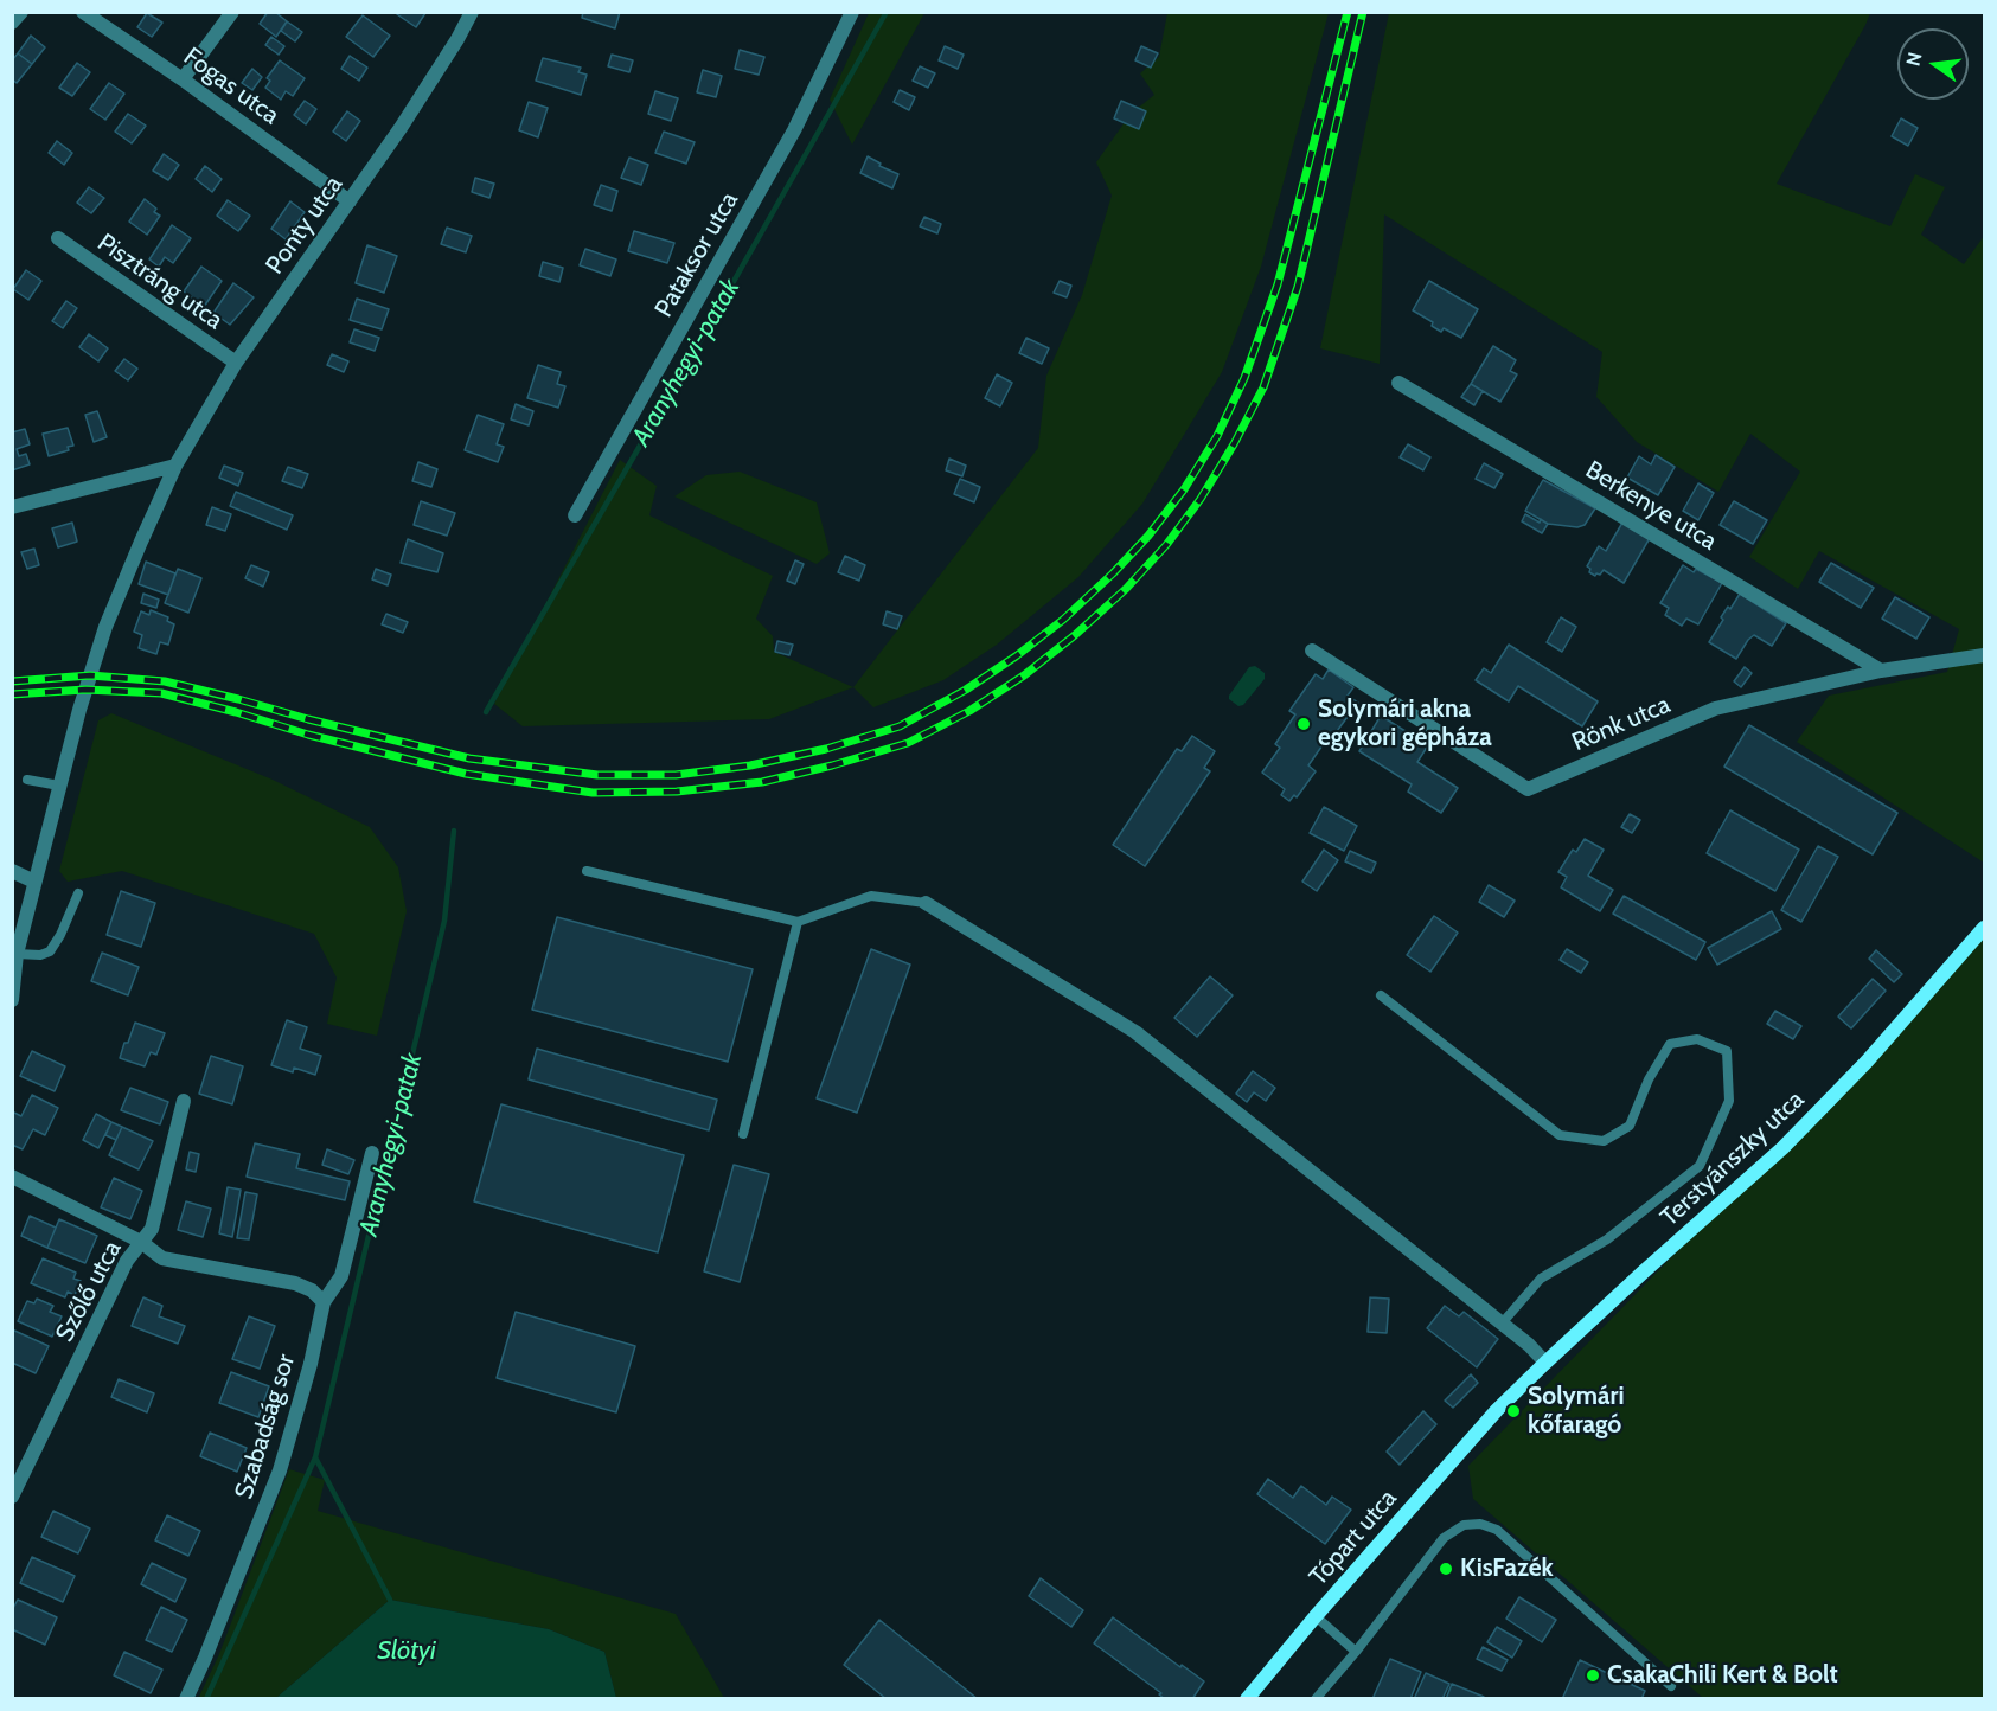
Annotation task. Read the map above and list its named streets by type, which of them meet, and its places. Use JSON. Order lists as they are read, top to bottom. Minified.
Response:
{"streets":{"main road":["Terstyánszky utca","Tópart utca"],"street":["Fogas utca","Ponty utca","Pataksor utca","Pisztráng utca","Berkenye utca","Rönk utca","Szőlő utca","Szabadság sor"]},"crossings":[["Fogas utca","Ponty utca"],["Ponty utca","Pisztráng utca"],["Berkenye utca","Rönk utca"],["Terstyánszky utca","Tópart utca"]],"water":["Aranyhegyi-patak","Slötyi"],"places":["Solymári akna egykori gépháza","Solymári kőfaragó","KisFazék","CsakaChili Kert & Bolt"],"north":"left"}
